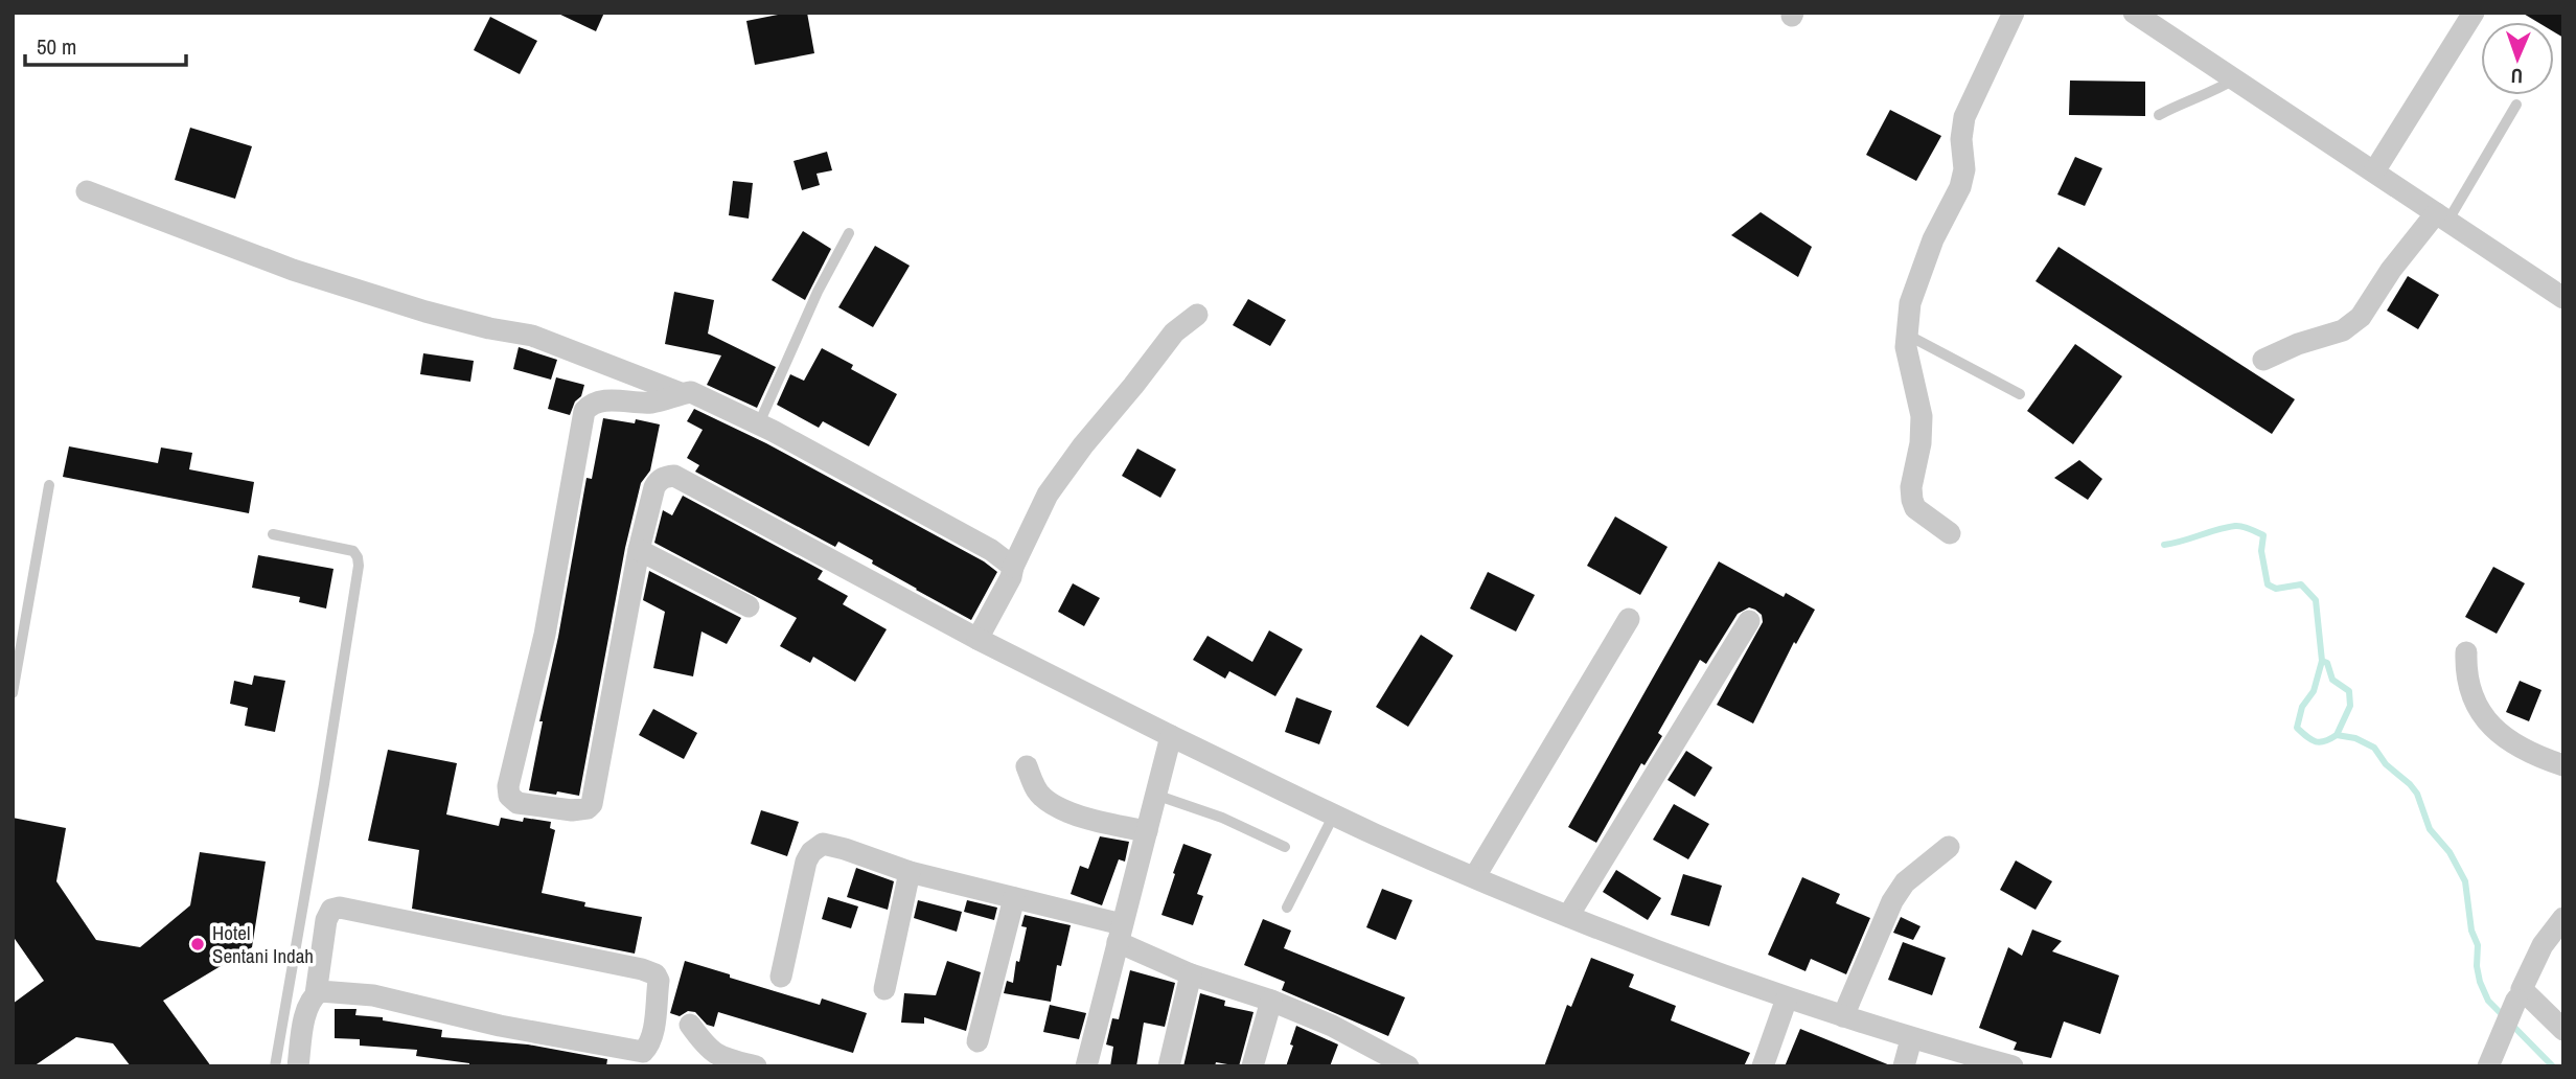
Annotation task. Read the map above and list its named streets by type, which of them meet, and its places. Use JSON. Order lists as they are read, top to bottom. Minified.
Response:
{"places":["Hotel Sentani Indah"],"scale_bar":"50 m","north":"bottom"}
